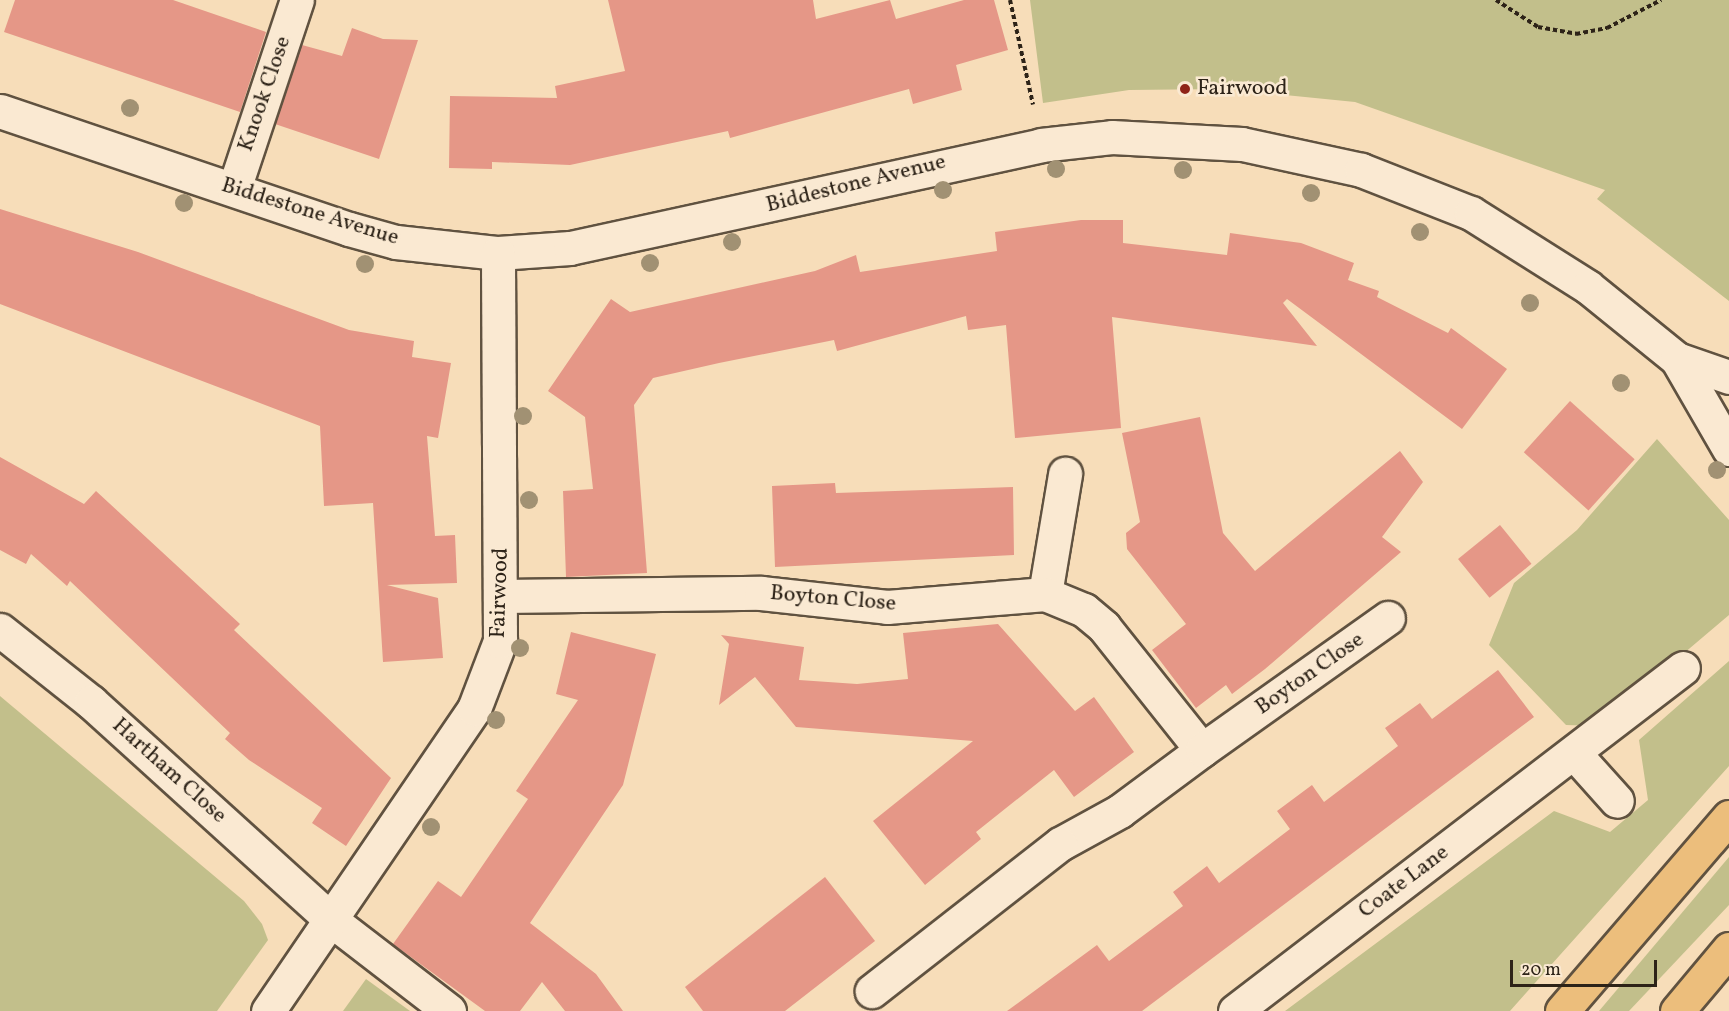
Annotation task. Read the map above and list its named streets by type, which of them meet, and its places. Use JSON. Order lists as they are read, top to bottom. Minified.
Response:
{"streets":{"street":["Knook Close","Biddestone Avenue","Fairwood","Boyton Close","Hartham Close","Coate Lane"]},"crossings":[["Knook Close","Biddestone Avenue"],["Biddestone Avenue","Fairwood"],["Fairwood","Boyton Close"],["Fairwood","Hartham Close"]],"places":["Fairwood"],"scale_bar":"20 m"}
